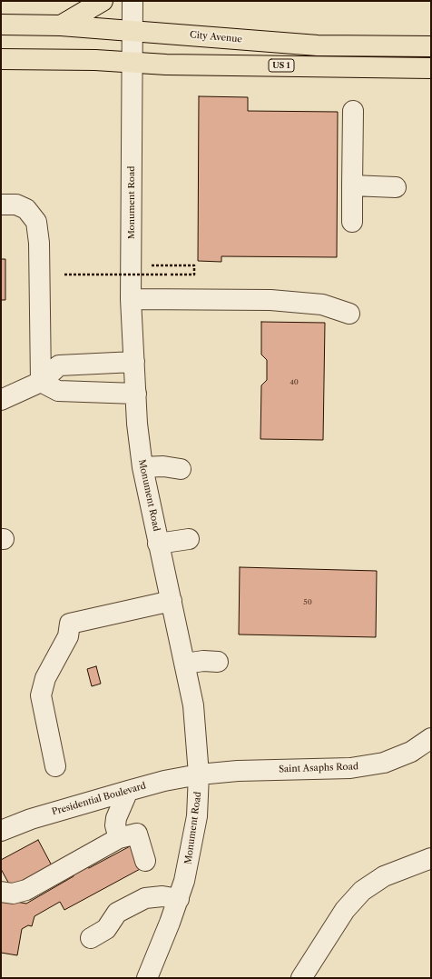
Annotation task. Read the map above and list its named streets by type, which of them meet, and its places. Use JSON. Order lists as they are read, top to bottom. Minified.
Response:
{"streets":{"highway":["City Avenue","US 1"],"street":["Monument Road","Saint Asaphs Road","Presidential Boulevard"]},"crossings":[["City Avenue","Monument Road"],["US 1","Monument Road"],["Monument Road","Saint Asaphs Road"],["Monument Road","Presidential Boulevard"],["Saint Asaphs Road","Presidential Boulevard"]],"house_numbers":["40","50"]}
